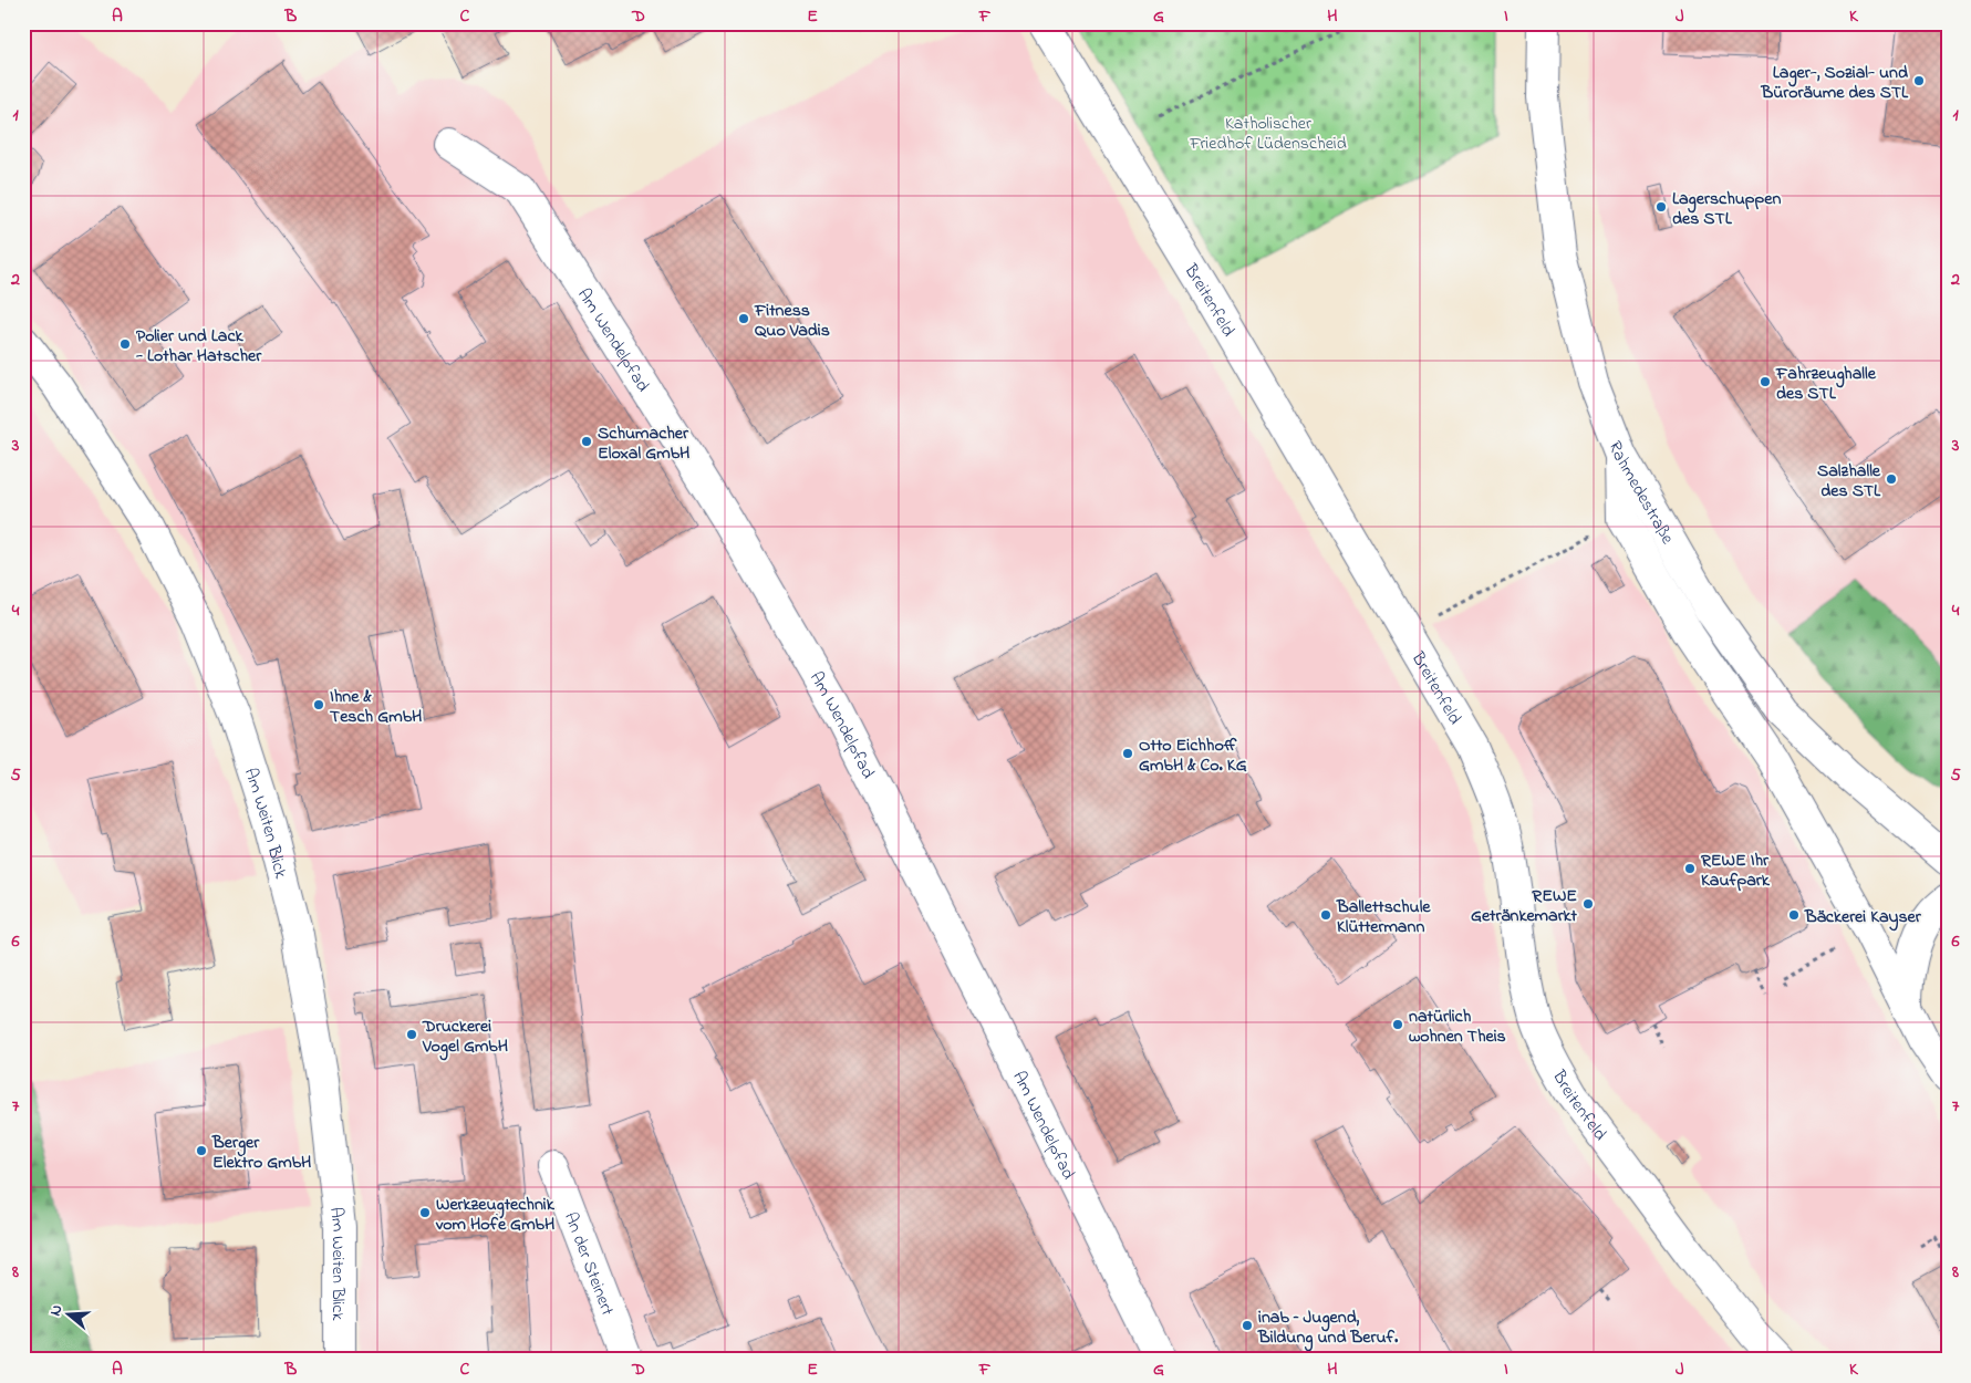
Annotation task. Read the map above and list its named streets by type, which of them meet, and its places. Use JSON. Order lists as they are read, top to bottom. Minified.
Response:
{"streets":{"street":["Breitenfeld","Am Wendelpfad","Rahmedestraße","Am Weiten Blick","An der Steinert"]},"parks":["Katholischer Friedhof Lüdenscheid"],"places":["Lager-, Sozial- und Büroräume des STL","Lagerschuppen des STL","Fitness Quo Vadis","Polier und Lack - Lothar Hatscher","Fahrzeughalle des STL","Schumacher Eloxal GmbH","Salzhalle des STL","Ihne & Tesch GmbH","Otto Eichhoff GmbH & Co. KG","REWE Ihr Kaufpark","REWE Getränkemarkt","Ballettschule Klüttermann","Bäckerei Kayser","natürlich wohnen Theis","Druckerei Vogel GmbH","Berger Elektro GmbH","Werkzeugtechnik vom Hofe GmbH","inab – Jugend, Bildung und Beruf."],"north":"left","grid":{"columns":["A","B","C","D","E","F","G","H","I","J","K"],"rows":["1","2","3","4","5","6","7","8"]}}
